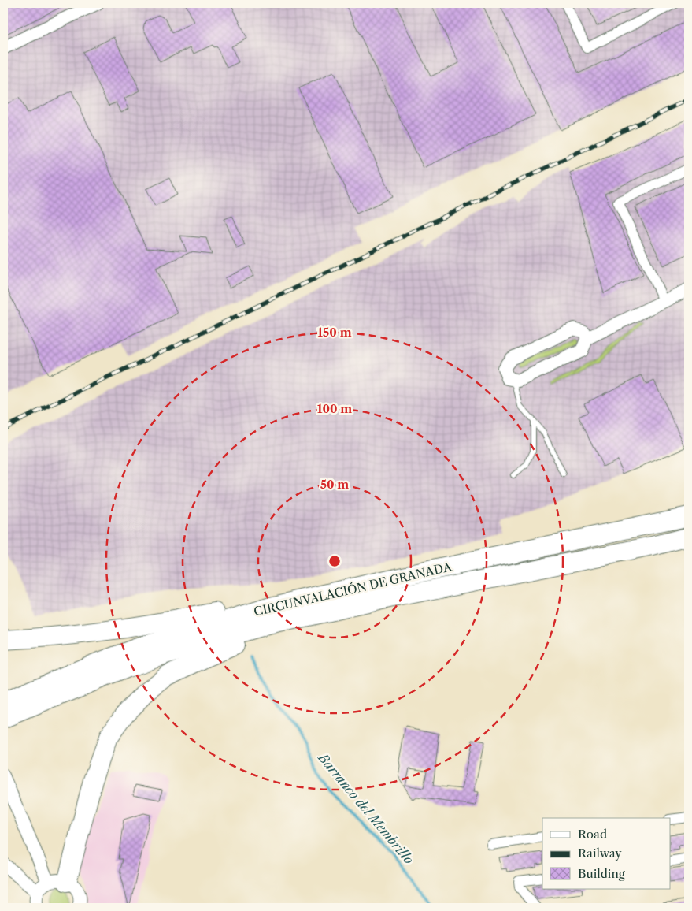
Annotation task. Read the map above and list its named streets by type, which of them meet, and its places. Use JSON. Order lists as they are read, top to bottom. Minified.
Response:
{"streets":{"highway":["CIRCUNVALACIÓN DE GRANADA"]},"water":["Barranco del Membrillo"],"legend":["Road","Railway","Building"],"rings":["150 m","100 m","50 m"]}
